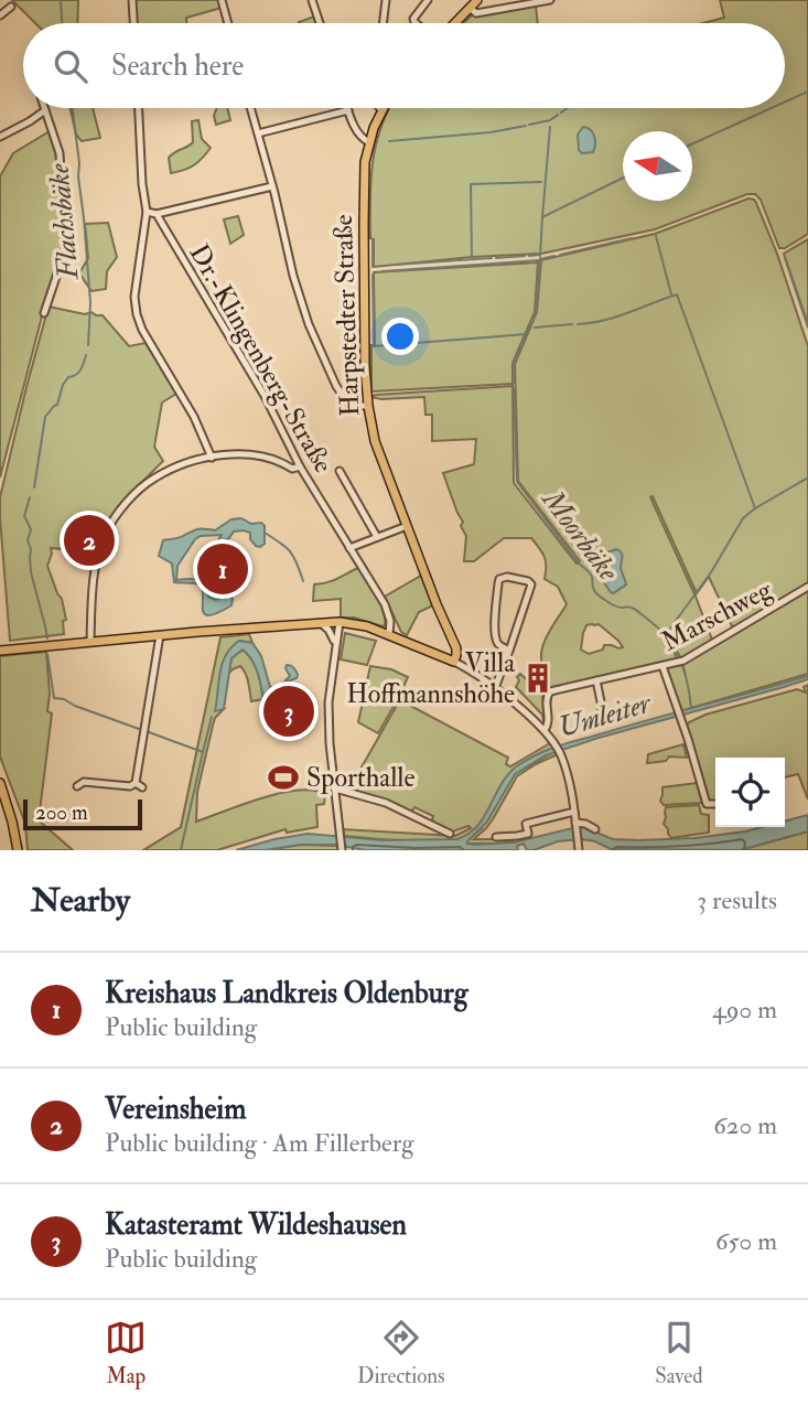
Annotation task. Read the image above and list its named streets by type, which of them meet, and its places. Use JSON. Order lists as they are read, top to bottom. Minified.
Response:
{"streets":{"main road":["Harpstedter Straße"],"street":["Dr.-Klingenberg-Straße","Marschweg"]},"water":["Flachsbäke","Moorbäke","Umleiter"],"places":{"building":["Villa Hoffmannshöhe"],"sports":["Sporthalle"]},"scale_bar":"200 m","north":"left","page":{"search":"Search here","pins":["2","1","3"],"scale":"200 m","heading":["Nearby","3 results"],"list":[{"mark":"1","name":"Kreishaus Landkreis Oldenburg","note":"Public building","value":"490 m"},{"mark":"2","name":"Vereinsheim","note":"Public building · Am Fillerberg","value":"620 m"},{"mark":"3","name":"Katasteramt Wildeshausen","note":"Public building","value":"650 m"}],"nav":["Map","Directions","Saved"]}}
